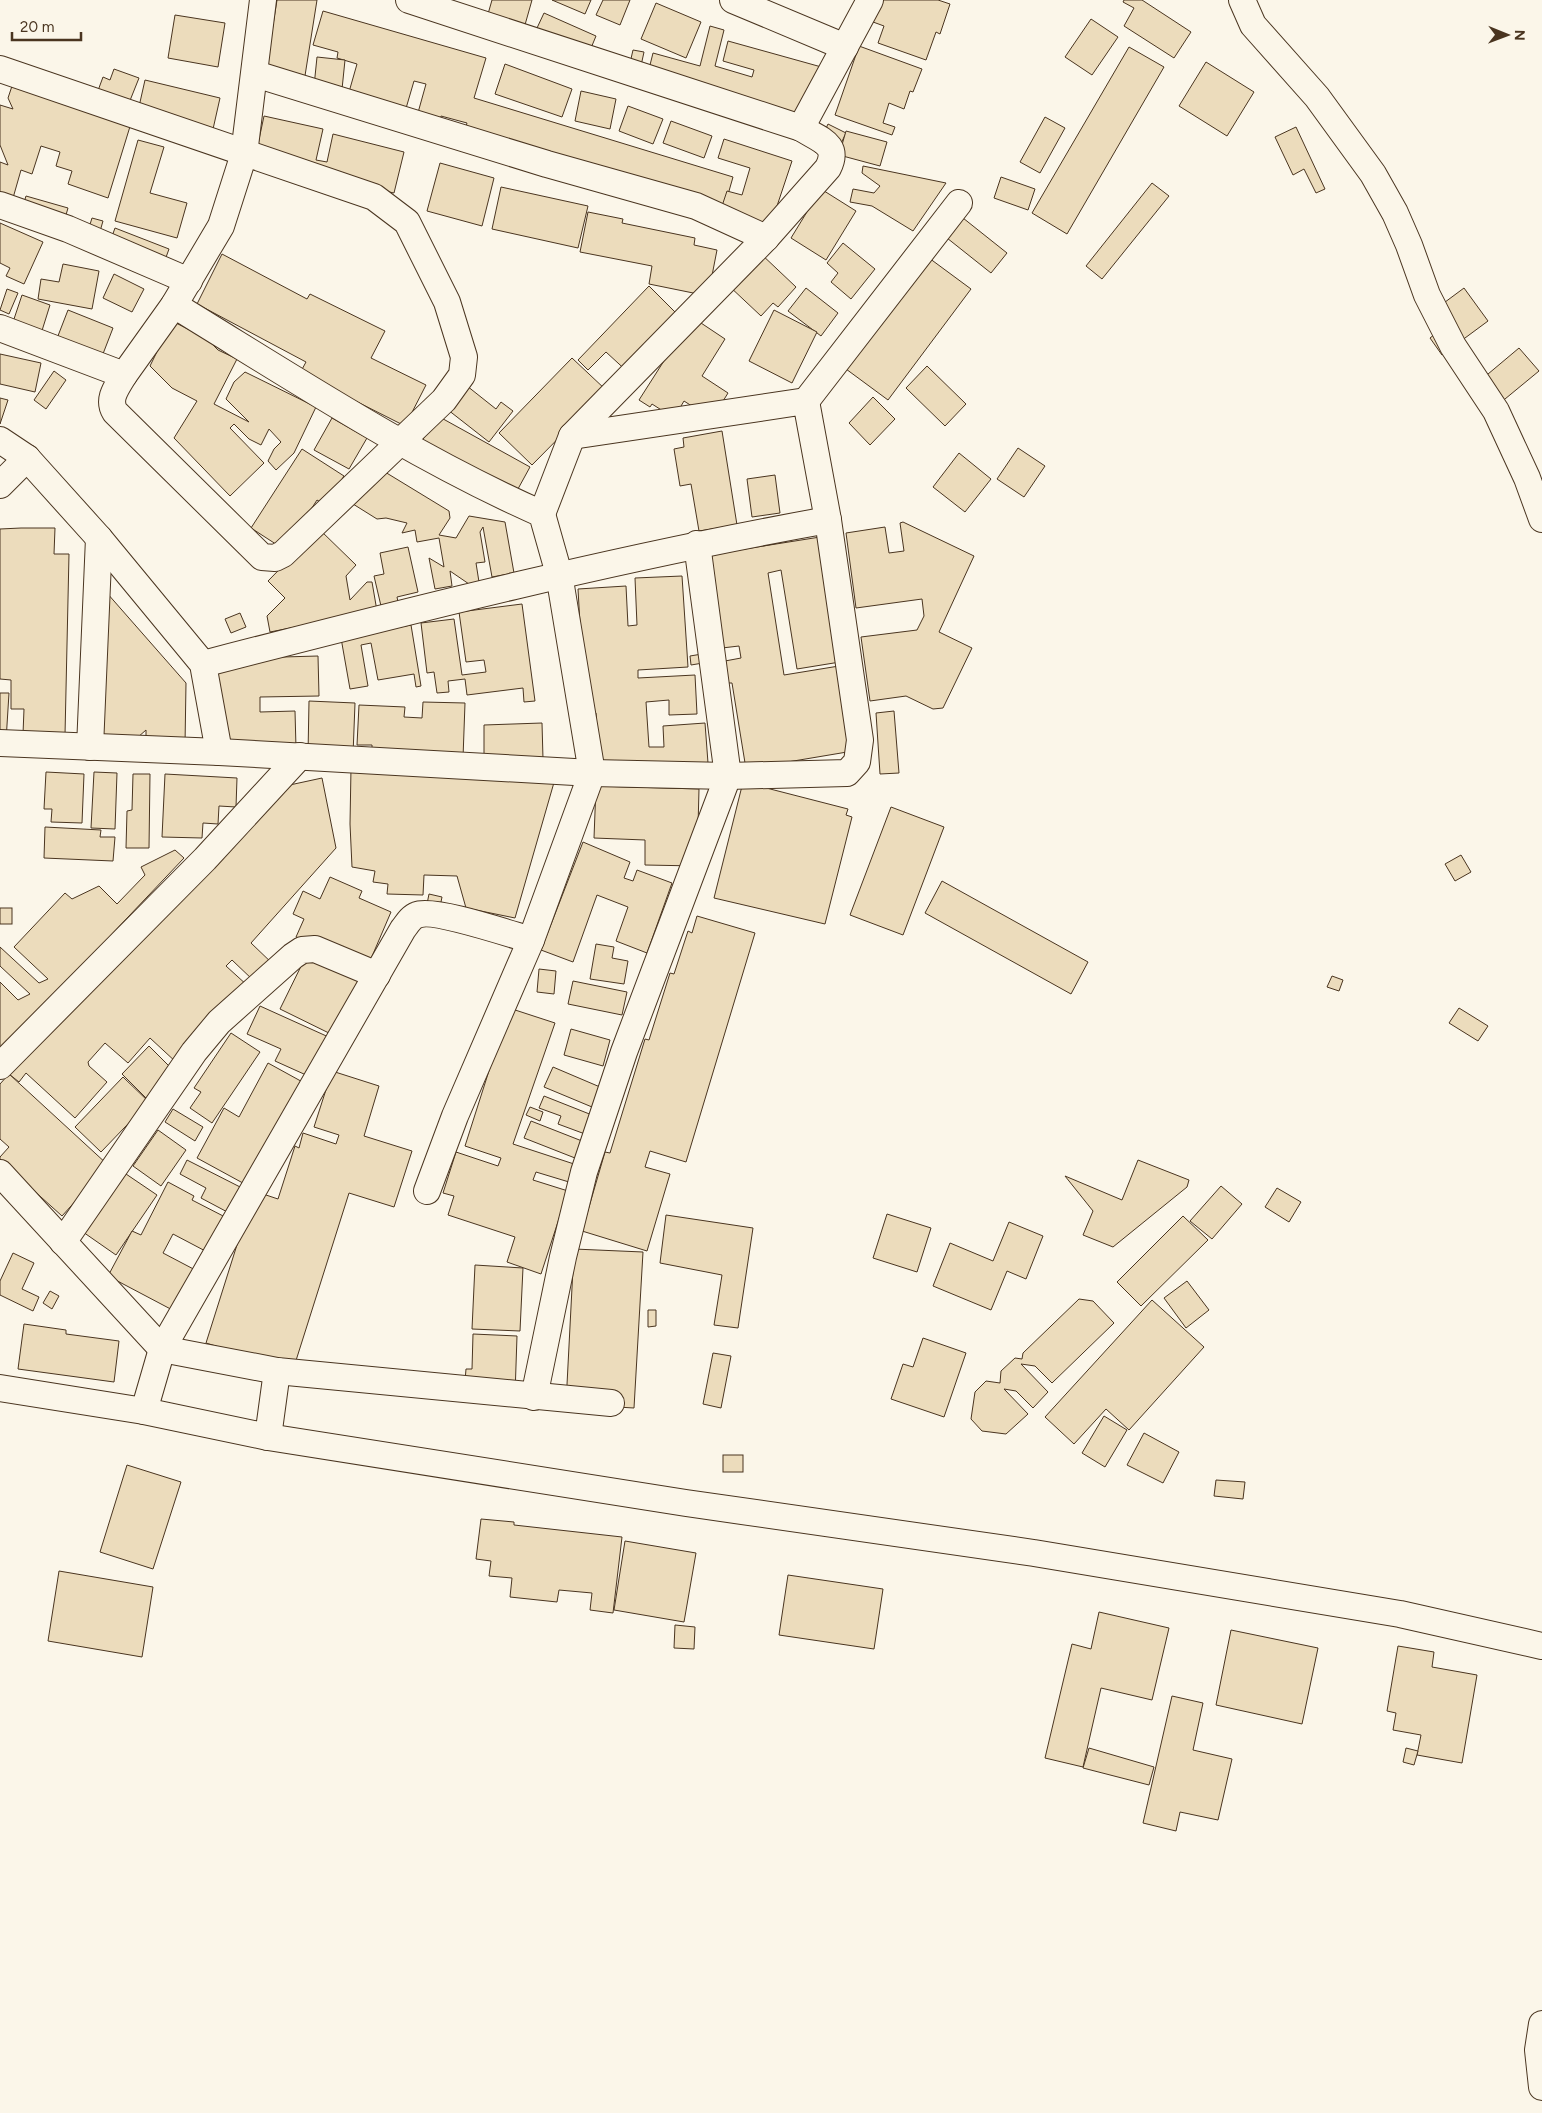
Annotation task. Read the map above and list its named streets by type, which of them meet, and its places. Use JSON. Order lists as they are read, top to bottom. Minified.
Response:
{"scale_bar":"20 m","north":"right"}
